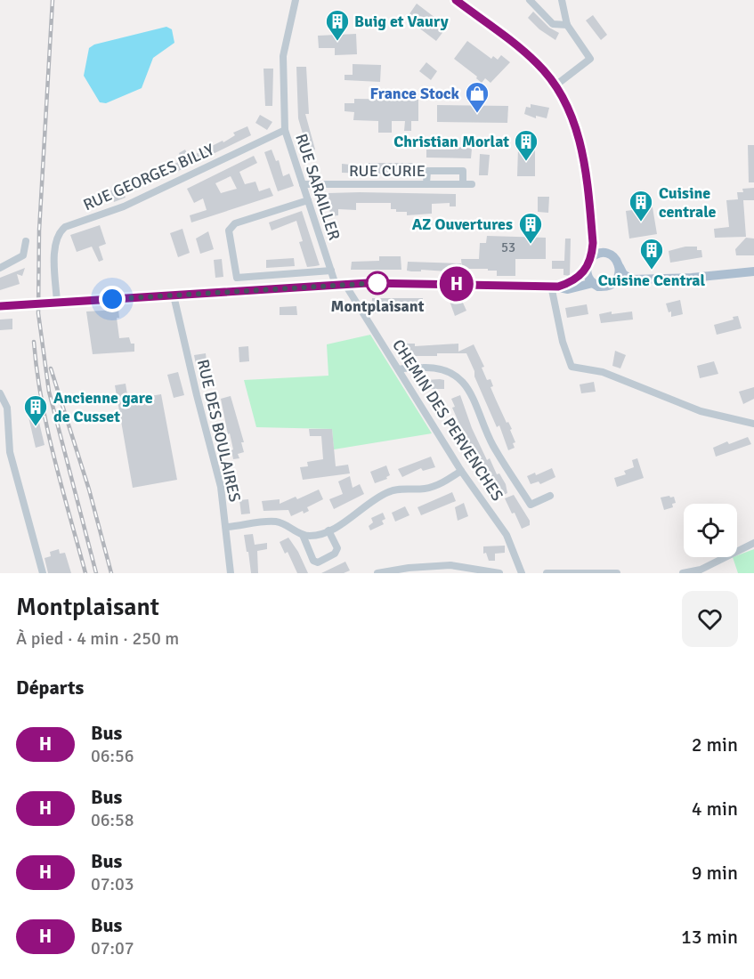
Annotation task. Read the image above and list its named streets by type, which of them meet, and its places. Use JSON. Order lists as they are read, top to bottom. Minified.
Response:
{"streets":{"street":["RUE CURIE","RUE GEORGES BILLY","RUE SARAILLER","CHEMIN DES PERVENCHES","RUE DES BOULAIRES"]},"crossings":[["RUE CURIE","RUE SARAILLER"],["RUE GEORGES BILLY","RUE SARAILLER"],["RUE SARAILLER","CHEMIN DES PERVENCHES"]],"places":{"building":["Buig et Vaury","Christian Morlat","Cuisine centrale","AZ Ouvertures","Cuisine Central","Ancienne gare de Cusset"],"shop":["France Stock"],"other":["Montplaisant"]},"lines":["bus line H"],"house_numbers":["53"],"page":{"on_map":"H","heading":[["Montplaisant","À pied · 4 min · 250 m"],"Départs"],"list":[{"mark":"H","name":"Bus","note":"06:56","value":"2 min"},{"mark":"H","name":"Bus","note":"06:58","value":"4 min"},{"mark":"H","name":"Bus","note":"07:03","value":"9 min"},{"mark":"H","name":"Bus","note":"07:07","value":"13 min"}]}}
